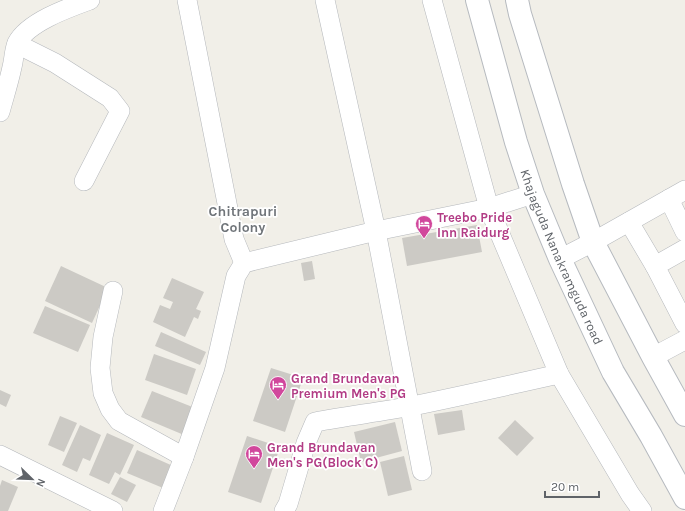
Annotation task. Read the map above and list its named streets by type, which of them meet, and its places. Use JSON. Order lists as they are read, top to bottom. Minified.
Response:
{"streets":{"main road":["Khajaguda Nanakramguda road"]},"districts":["Chitrapuri Colony"],"places":{"hotel":["Treebo Pride Inn Raidurg","Grand Brundavan Premium Men's PG","Grand Brundavan Men's PG(Block C)"]},"scale_bar":"20 m","north":"bottom right"}
